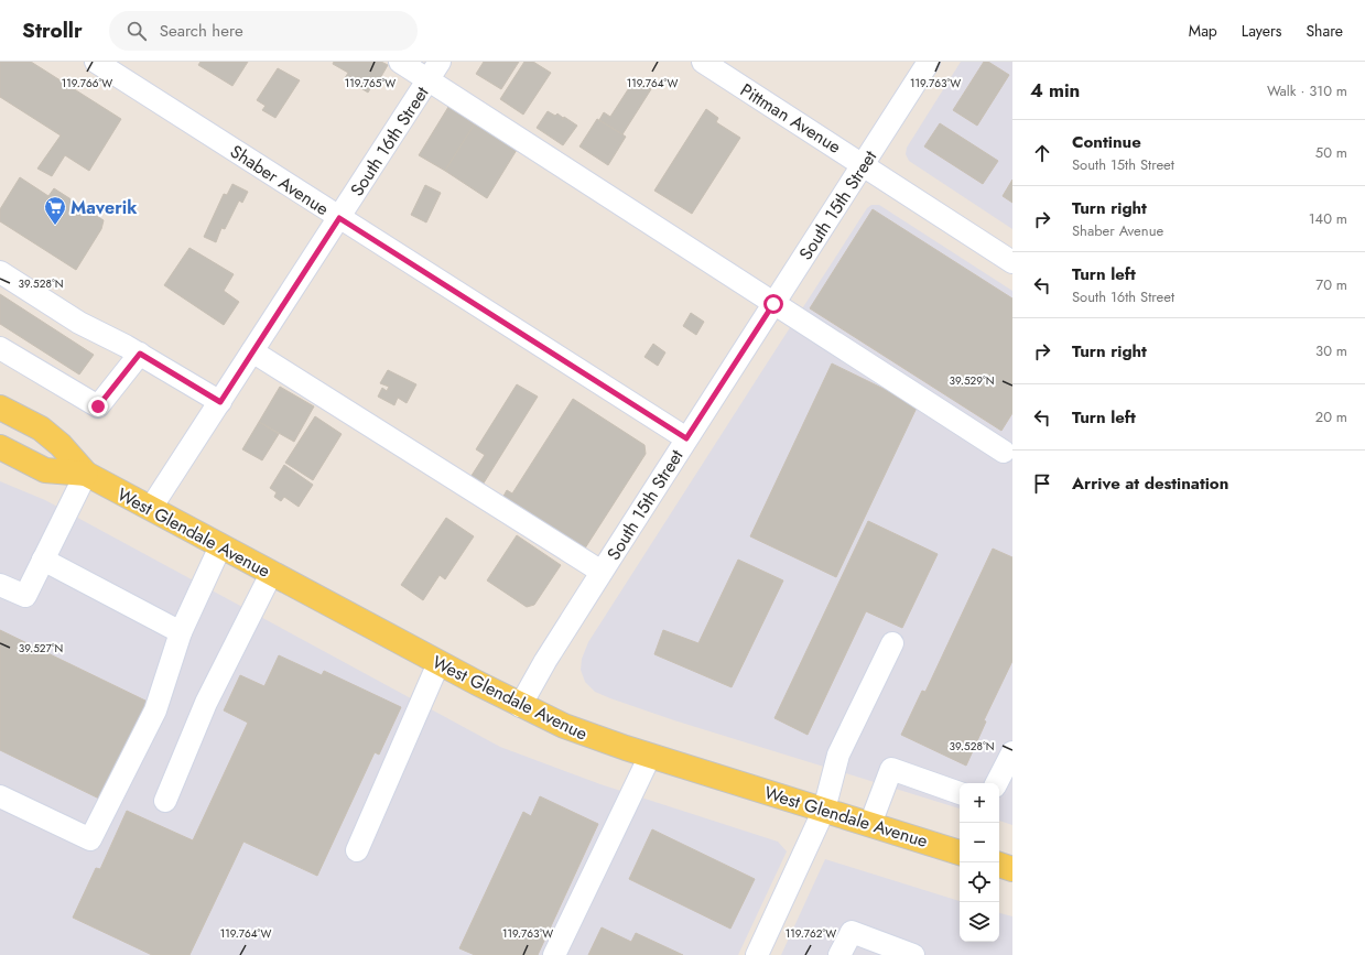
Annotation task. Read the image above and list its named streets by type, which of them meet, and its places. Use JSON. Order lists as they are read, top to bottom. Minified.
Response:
{"streets":{"main road":["West Glendale Avenue"],"street":["Pittman Avenue","South 16th Street","Shaber Avenue","South 15th Street"]},"crossings":[["Pittman Avenue","South 15th Street"],["South 16th Street","Shaber Avenue"],["South 16th Street","West Glendale Avenue"],["Shaber Avenue","South 15th Street"],["South 15th Street","West Glendale Avenue"]],"places":{"supermarket":["Maverik"]},"page":{"header":"Strollr","search":"Search here","nav":["Map","Layers","Share"],"heading":["4 min","Walk · 310 m"],"list":[["Continue","South 15th Street","50 m"],["Turn right","Shaber Avenue","140 m"],["Turn left","South 16th Street","70 m"],["Turn right","30 m"],["Turn left","20 m"],"Arrive at destination"],"map_buttons":["+","−"]},"coordinates":["119.766°W","119.765°W","119.764°W","119.763°W","39.528°N","39.529°N","39.527°N","119.762°W"]}
